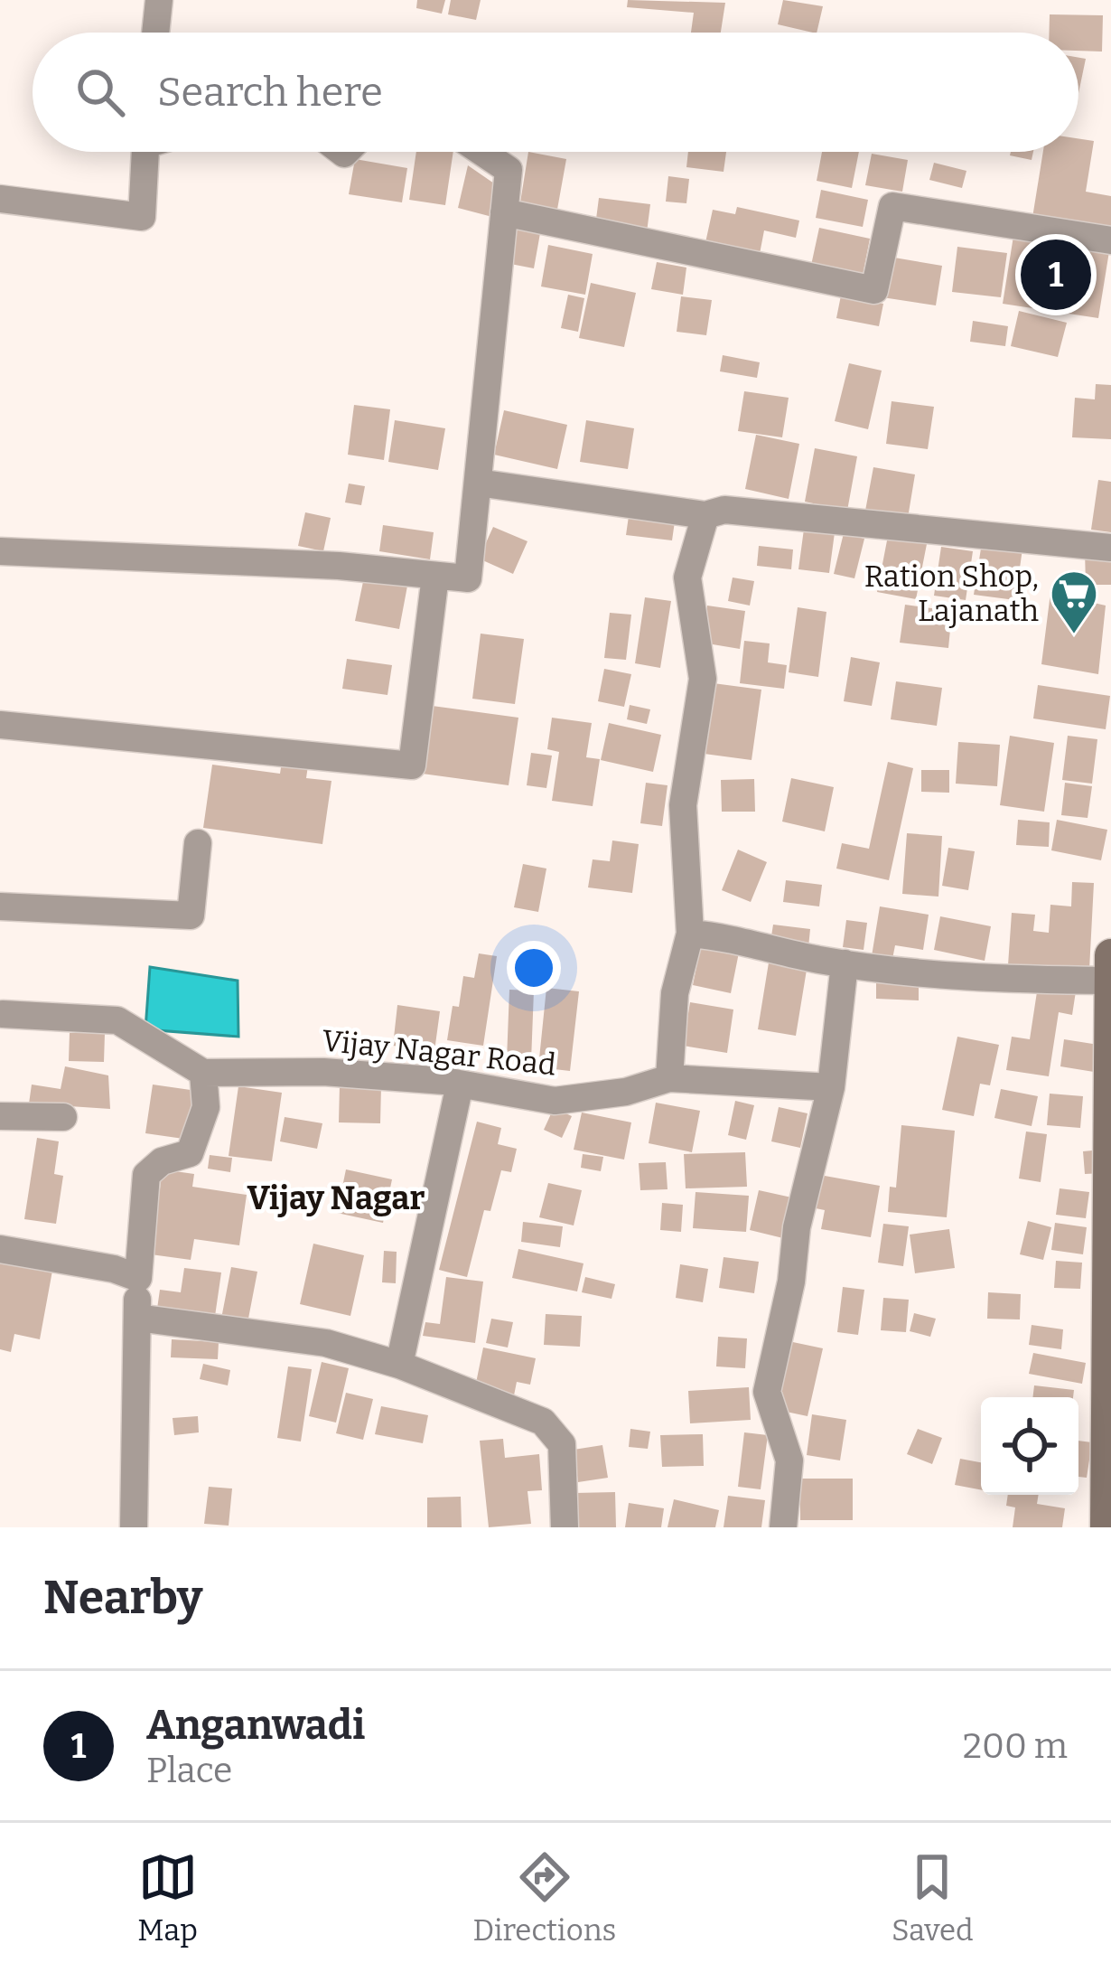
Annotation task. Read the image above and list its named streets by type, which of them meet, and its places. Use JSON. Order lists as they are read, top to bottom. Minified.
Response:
{"streets":{"street":["Vijay Nagar Road"]},"districts":["Vijay Nagar"],"places":{"supermarket":["Ration Shop, Lajanath"]},"page":{"search":"Search here","pins":"1","heading":"Nearby","list":[{"mark":"1","name":"Anganwadi","note":"Place","value":"200 m"}],"nav":["Map","Directions","Saved"]}}
